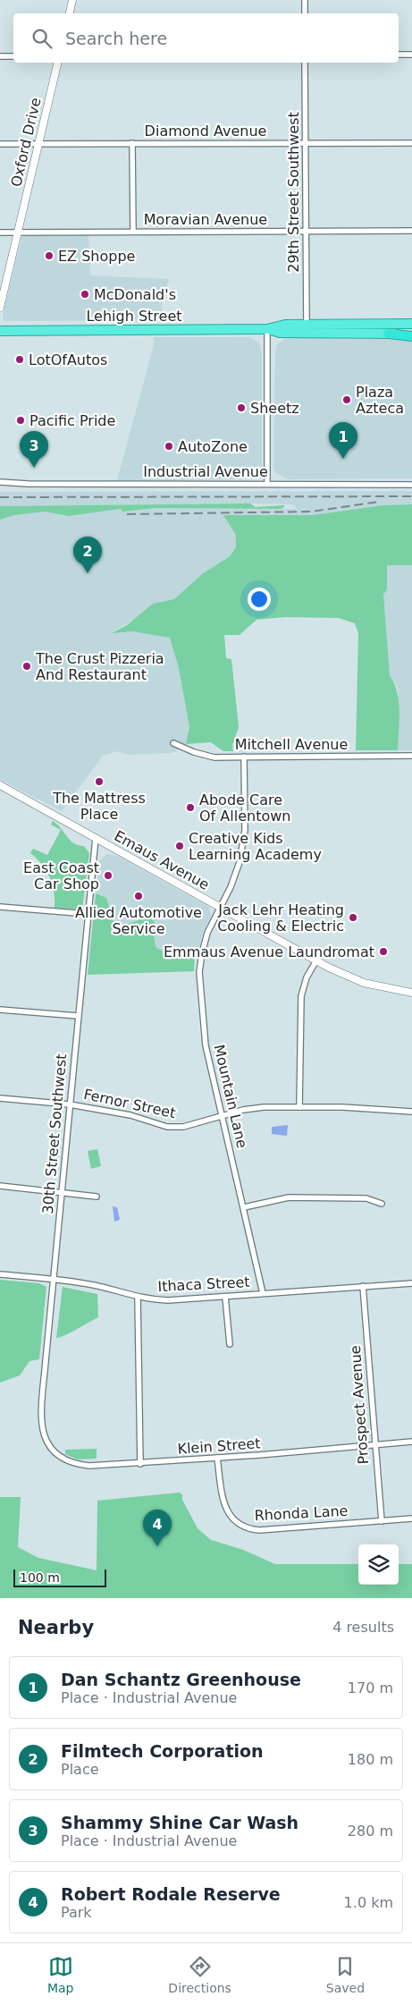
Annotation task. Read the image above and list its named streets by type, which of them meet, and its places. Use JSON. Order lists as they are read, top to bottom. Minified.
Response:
{"streets":{"highway":["Lehigh Street"],"main road":["Oxford Drive","Emaus Avenue"],"street":["Diamond Avenue","29th Street Southwest","Moravian Avenue","Industrial Avenue","Mitchell Avenue","Mountain Lane","Fernor Street","30th Street Southwest","Ithaca Street","Prospect Avenue","Klein Street","Rhonda Lane"]},"crossings":[["Diamond Avenue","Oxford Drive"],["Diamond Avenue","29th Street Southwest"],["Oxford Drive","Moravian Avenue"],["29th Street Southwest","Moravian Avenue"],["29th Street Southwest","Lehigh Street"],["Emaus Avenue","Mountain Lane"],["Emaus Avenue","30th Street Southwest"],["Mountain Lane","Fernor Street"],["Mountain Lane","Ithaca Street"],["Fernor Street","30th Street Southwest"],["30th Street Southwest","Ithaca Street"],["30th Street Southwest","Klein Street"],["Ithaca Street","Prospect Avenue"],["Prospect Avenue","Klein Street"],["Prospect Avenue","Rhonda Lane"],["Klein Street","Rhonda Lane"]],"places":["EZ Shoppe","McDonald's","LotOfAutos","Plaza Azteca","Sheetz","Pacific Pride","AutoZone","The Crust Pizzeria And Restaurant","The Mattress Place","Abode Care Of Allentown","Creative Kids Learning Academy","East Coast Car Shop","Allied Automotive Service","Jack Lehr Heating Cooling & Electric","Emmaus Avenue Laundromat"],"scale_bar":"100 m","page":{"search":"Search here","pins":["1","3","2","4"],"scale":"100 m","heading":["Nearby","4 results"],"list":[{"mark":"1","name":"Dan Schantz Greenhouse","note":"Place · Industrial Avenue","value":"170 m"},{"mark":"2","name":"Filmtech Corporation","note":"Place","value":"180 m"},{"mark":"3","name":"Shammy Shine Car Wash","note":"Place · Industrial Avenue","value":"280 m"},{"mark":"4","name":"Robert Rodale Reserve","note":"Park","value":"1.0 km"}],"nav":["Map","Directions","Saved"]}}
